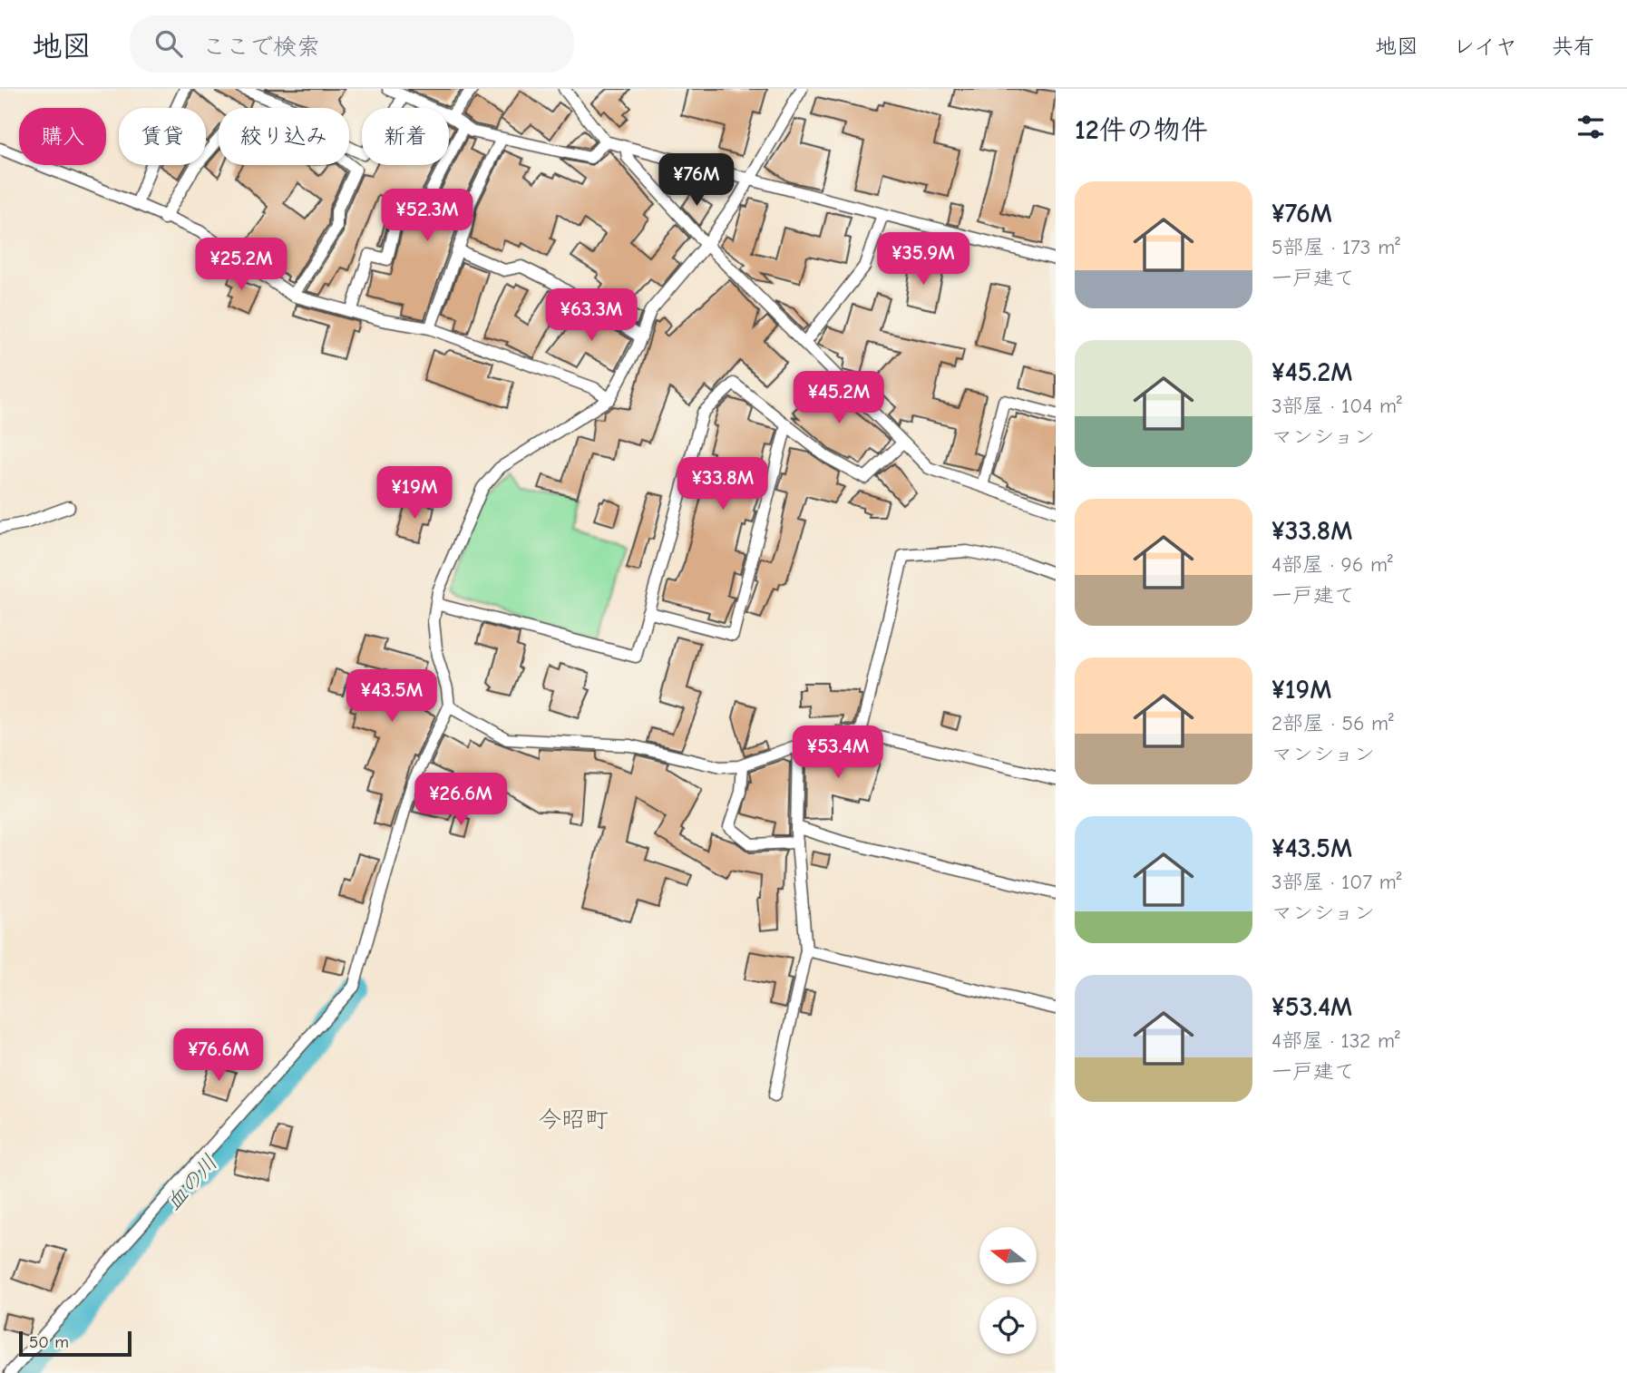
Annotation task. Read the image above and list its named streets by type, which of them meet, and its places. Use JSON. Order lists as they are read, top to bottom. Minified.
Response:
{"districts":["今昭町"],"water":["血の川"],"scale_bar":"50 m","north":"left","page":{"header":"地図","search":"ここで検索","nav":["地図","レイヤ","共有"],"heading":"12件の物件","chip":["購入","賃貸","絞り込み","新着"],"price":["¥76M","¥52.3M","¥35.9M","¥25.2M","¥63.3M","¥45.2M","¥33.8M","¥19M","¥43.5M","¥53.4M","¥26.6M","¥76.6M"],"list":[{"name":"¥76M","note":"5部屋 · 173 m² · 一戸建て"},{"name":"¥45.2M","note":"3部屋 · 104 m² · マンション"},{"name":"¥33.8M","note":"4部屋 · 96 m² · 一戸建て"},{"name":"¥19M","note":"2部屋 · 56 m² · マンション"},{"name":"¥43.5M","note":"3部屋 · 107 m² · マンション"},{"name":"¥53.4M","note":"4部屋 · 132 m² · 一戸建て"}],"scale":"50 m"}}
